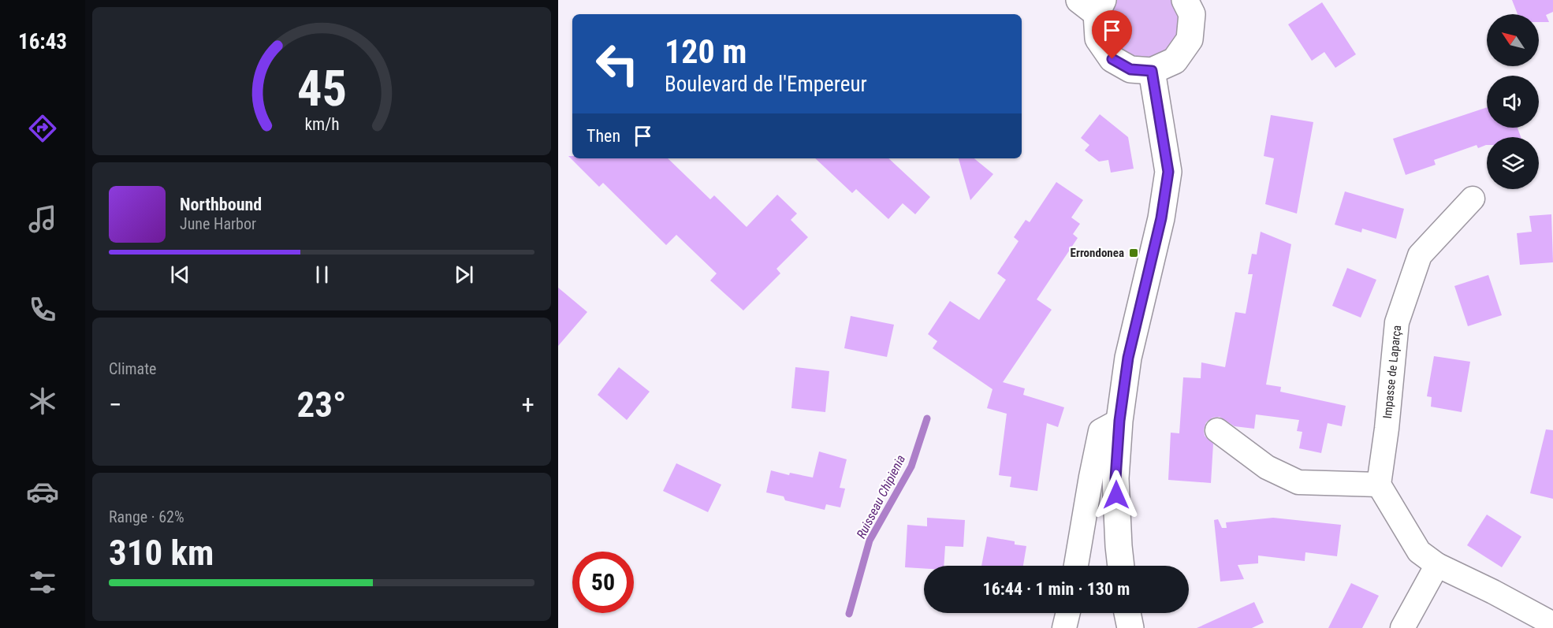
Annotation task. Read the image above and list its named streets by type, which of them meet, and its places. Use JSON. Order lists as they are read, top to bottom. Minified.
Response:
{"streets":{"street":["Impasse de Laparça"]},"water":["Ruisseau Chipienia"],"places":{"transit":["Errondonea"]},"north":"top left","page":{"tabs":"16:43","turn":["120 m","Boulevard de l'Empereur"],"then":"Then","song":["Northbound","June Harbor"],"tile":["Climate",["Range · 62%","310 km"]],"heat":["−","23°","+"],"limit":"50","trip":"16:44 · 1 min · 130 m","gauge":["45","km/h"]}}
